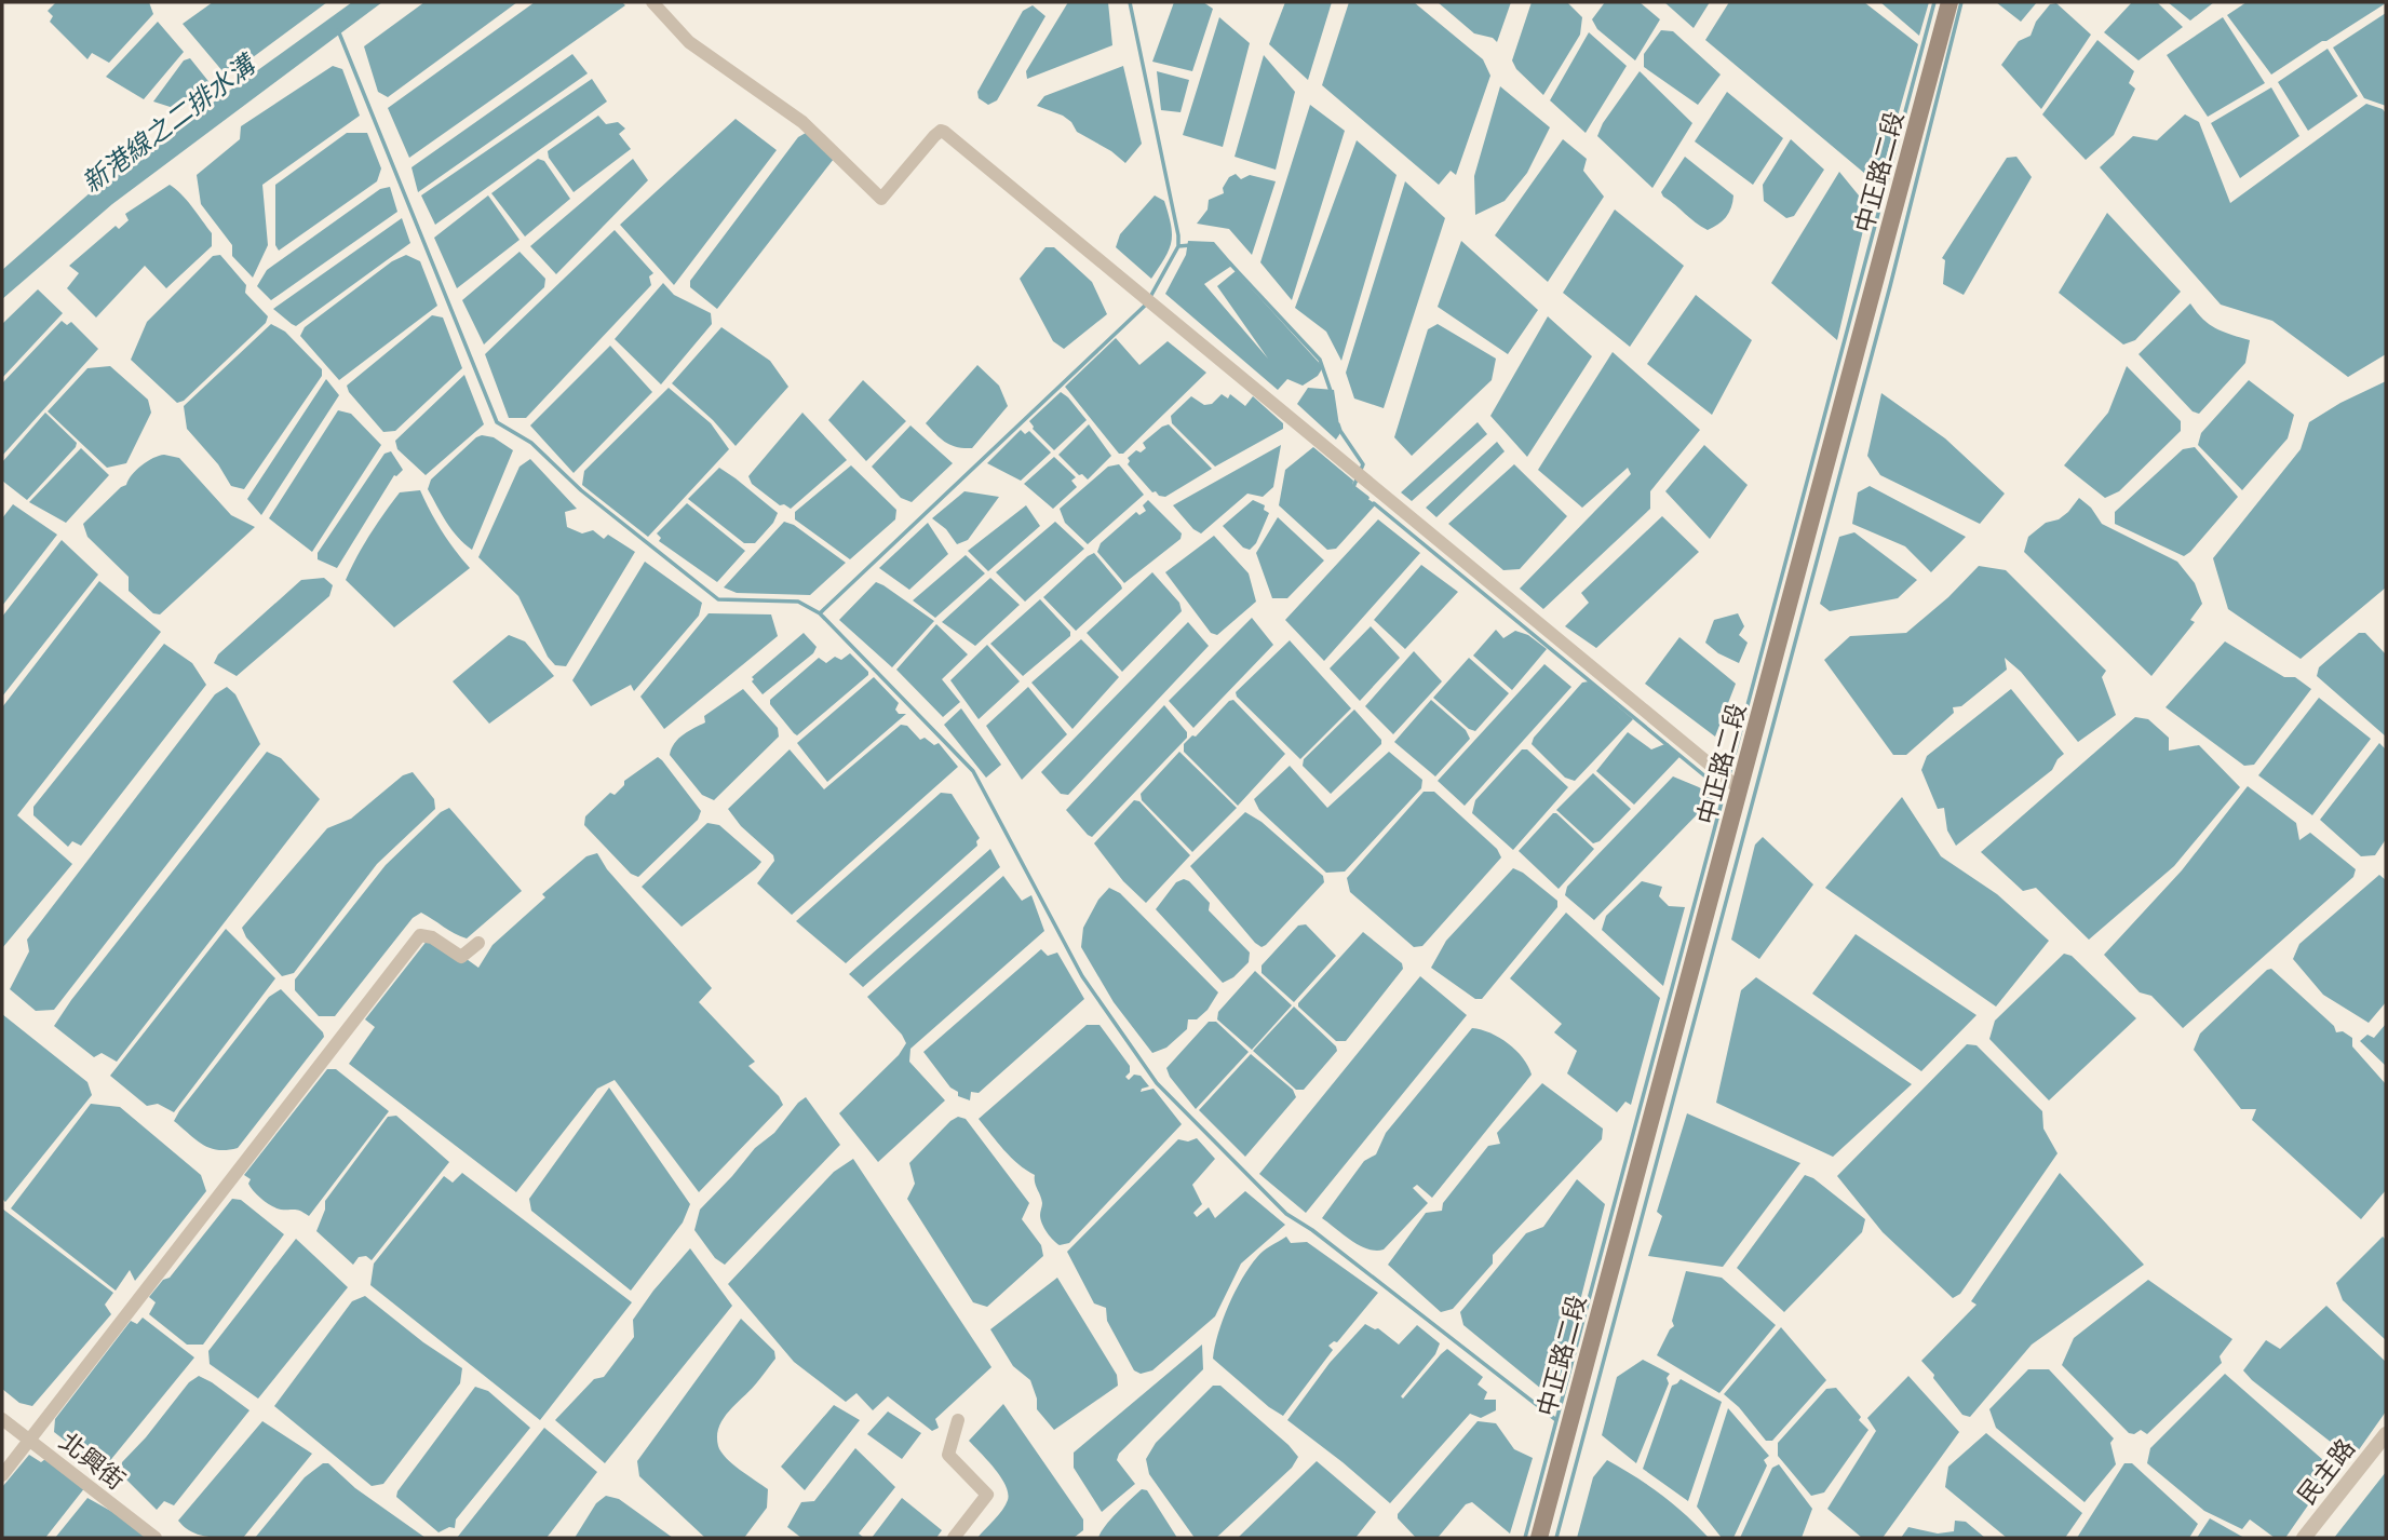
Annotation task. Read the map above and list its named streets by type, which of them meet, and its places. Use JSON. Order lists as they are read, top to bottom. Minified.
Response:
{"streets":{"main road":["中正路二段"],"street":["北興街","民主路"]},"water":["新港線之二排水溝"]}
